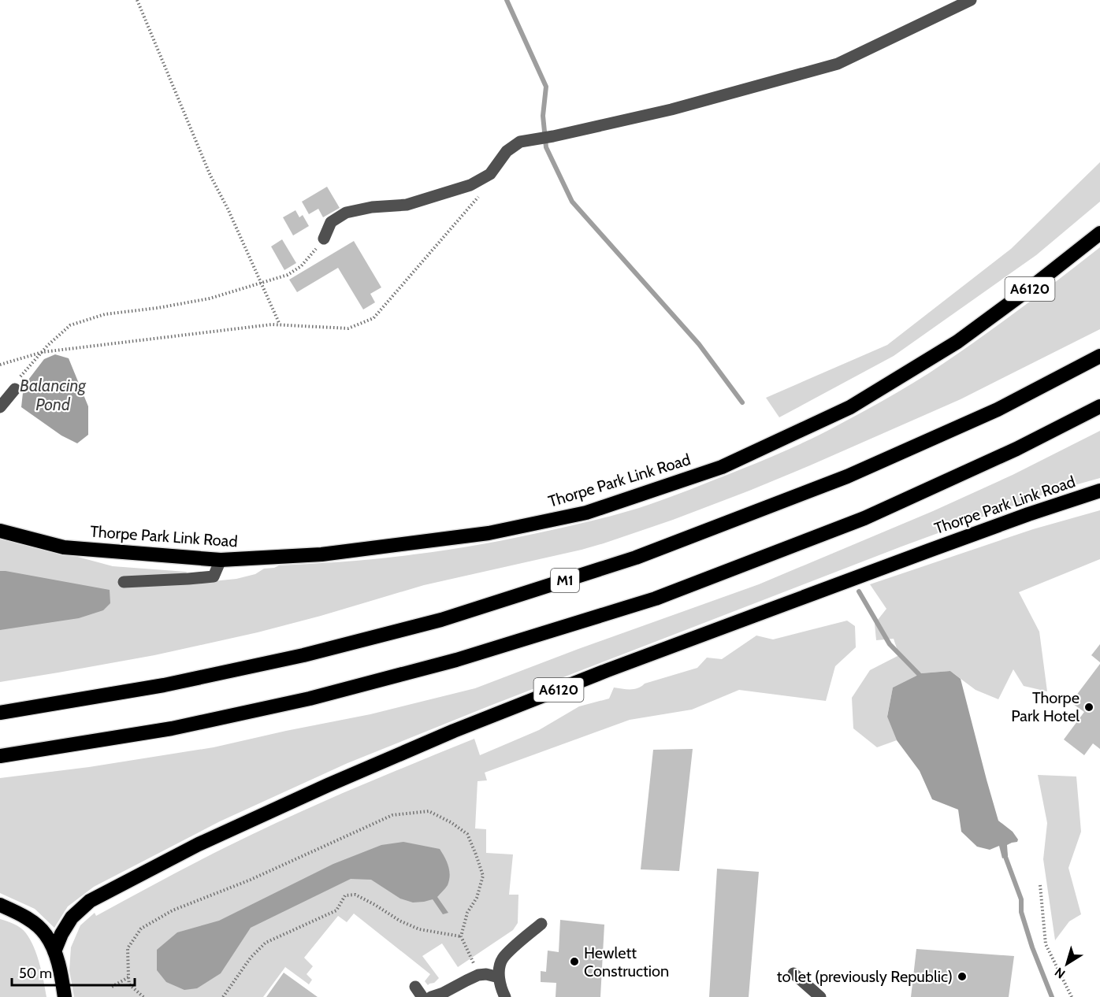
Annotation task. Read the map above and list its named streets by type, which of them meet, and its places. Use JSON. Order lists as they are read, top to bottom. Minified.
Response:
{"streets":{"highway":["A6120","Thorpe Park Link Road","M1"]},"water":["Balancing Pond"],"places":["Thorpe Park Hotel","Hewlett Construction","to let (previously Republic)"],"scale_bar":"50 m","north":"bottom left"}
